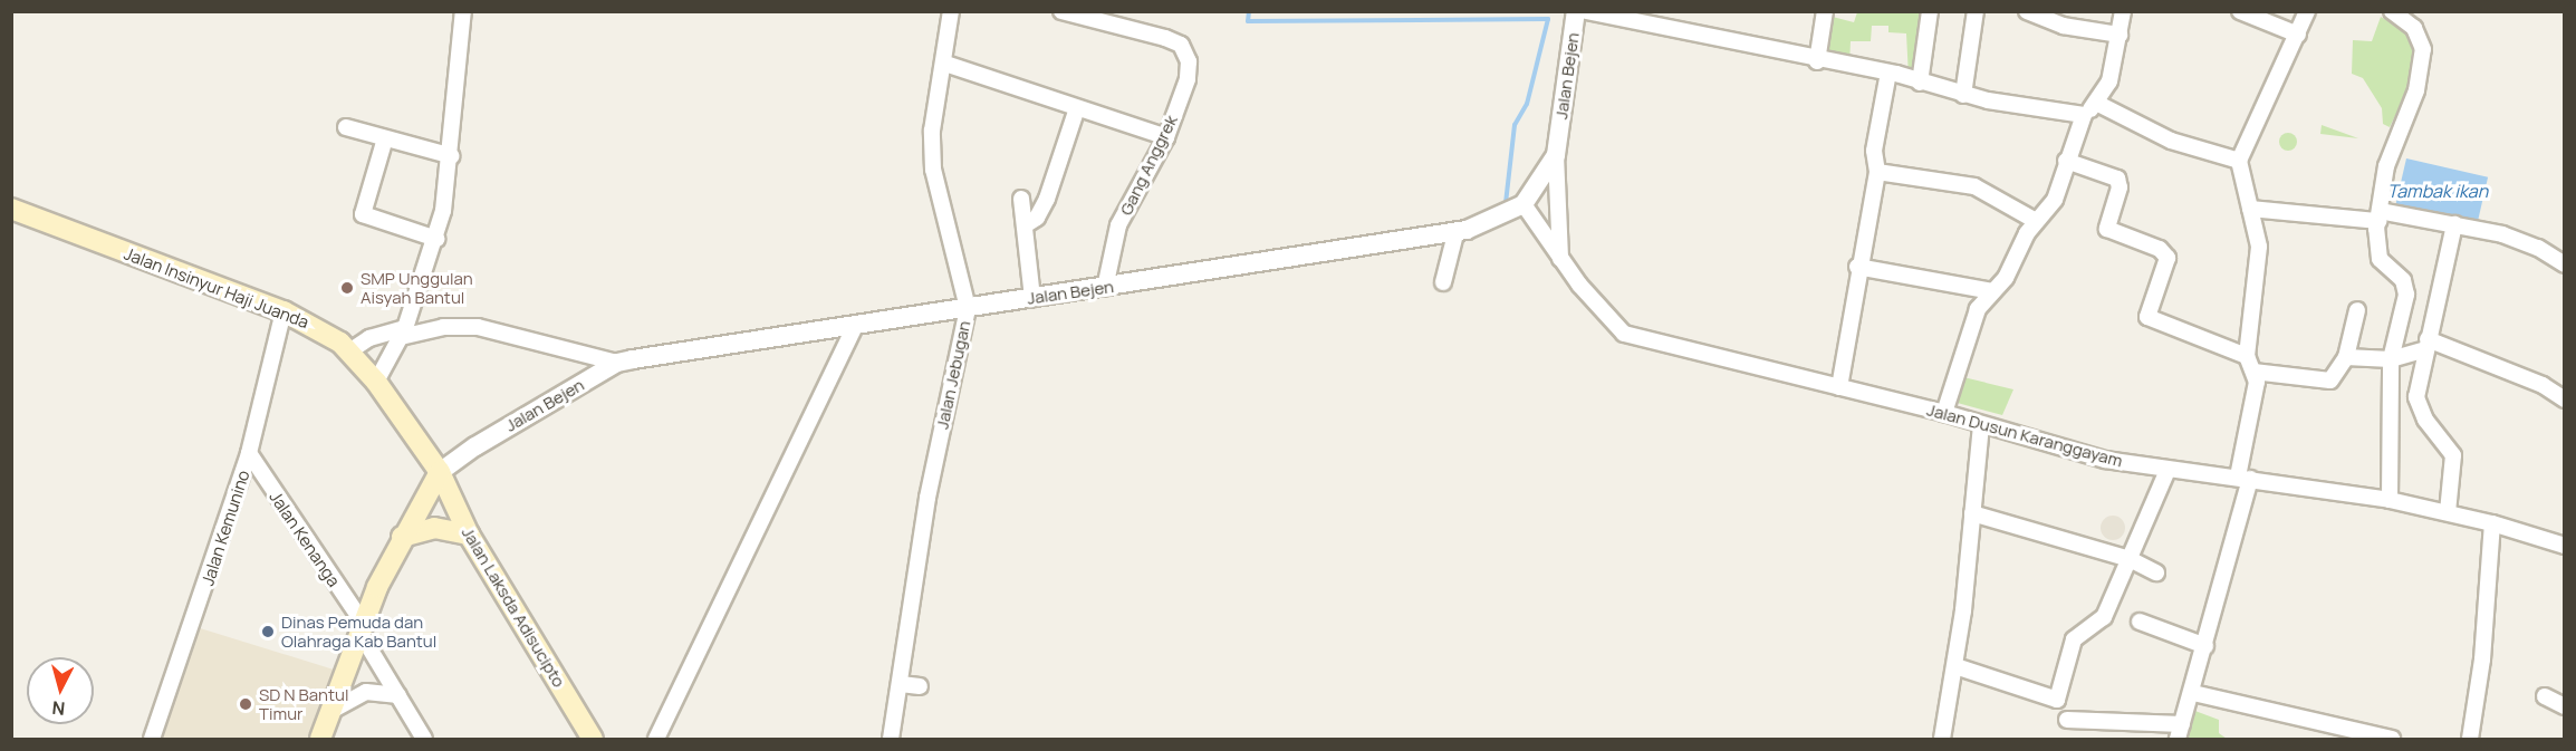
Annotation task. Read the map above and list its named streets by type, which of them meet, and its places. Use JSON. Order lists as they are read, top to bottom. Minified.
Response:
{"streets":{"main road":["Jalan Insinyur Haji Juanda","Jalan Laksda Adisucipto"],"street":["Jalan Bejen","Gang Anggrek","Jalan Jebugan","Jalan Dusun Karanggayam","Jalan Kemunino","Jalan Kenanga"]},"crossings":[["Jalan Bejen","Gang Anggrek"],["Jalan Bejen","Jalan Insinyur Haji Juanda"],["Jalan Bejen","Jalan Jebugan"],["Jalan Bejen","Jalan Dusun Karanggayam"],["Jalan Bejen","Jalan Laksda Adisucipto"],["Jalan Insinyur Haji Juanda","Jalan Kemunino"],["Jalan Insinyur Haji Juanda","Jalan Laksda Adisucipto"],["Jalan Kemunino","Jalan Kenanga"]],"water":["Tambak ikan"],"places":["SMP Unggulan Aisyah Bantul","Dinas Pemuda dan Olahraga Kab Bantul","SD N Bantul Timur"],"north":"bottom"}
